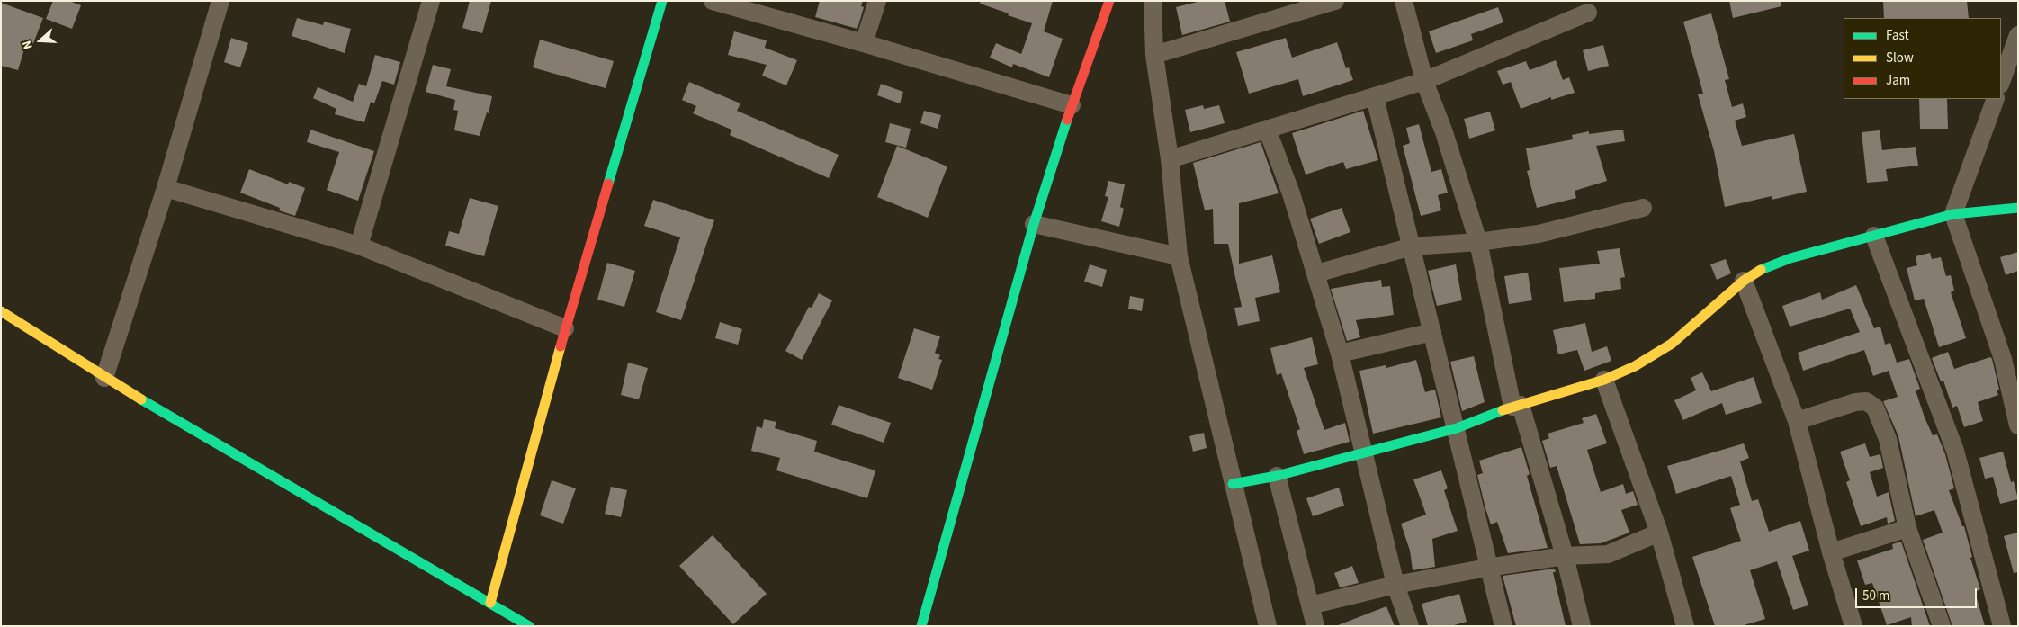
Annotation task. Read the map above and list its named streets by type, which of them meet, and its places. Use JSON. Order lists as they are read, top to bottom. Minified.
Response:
{"legend":["Fast","Slow","Jam"],"scale_bar":"50 m","north":"left"}
